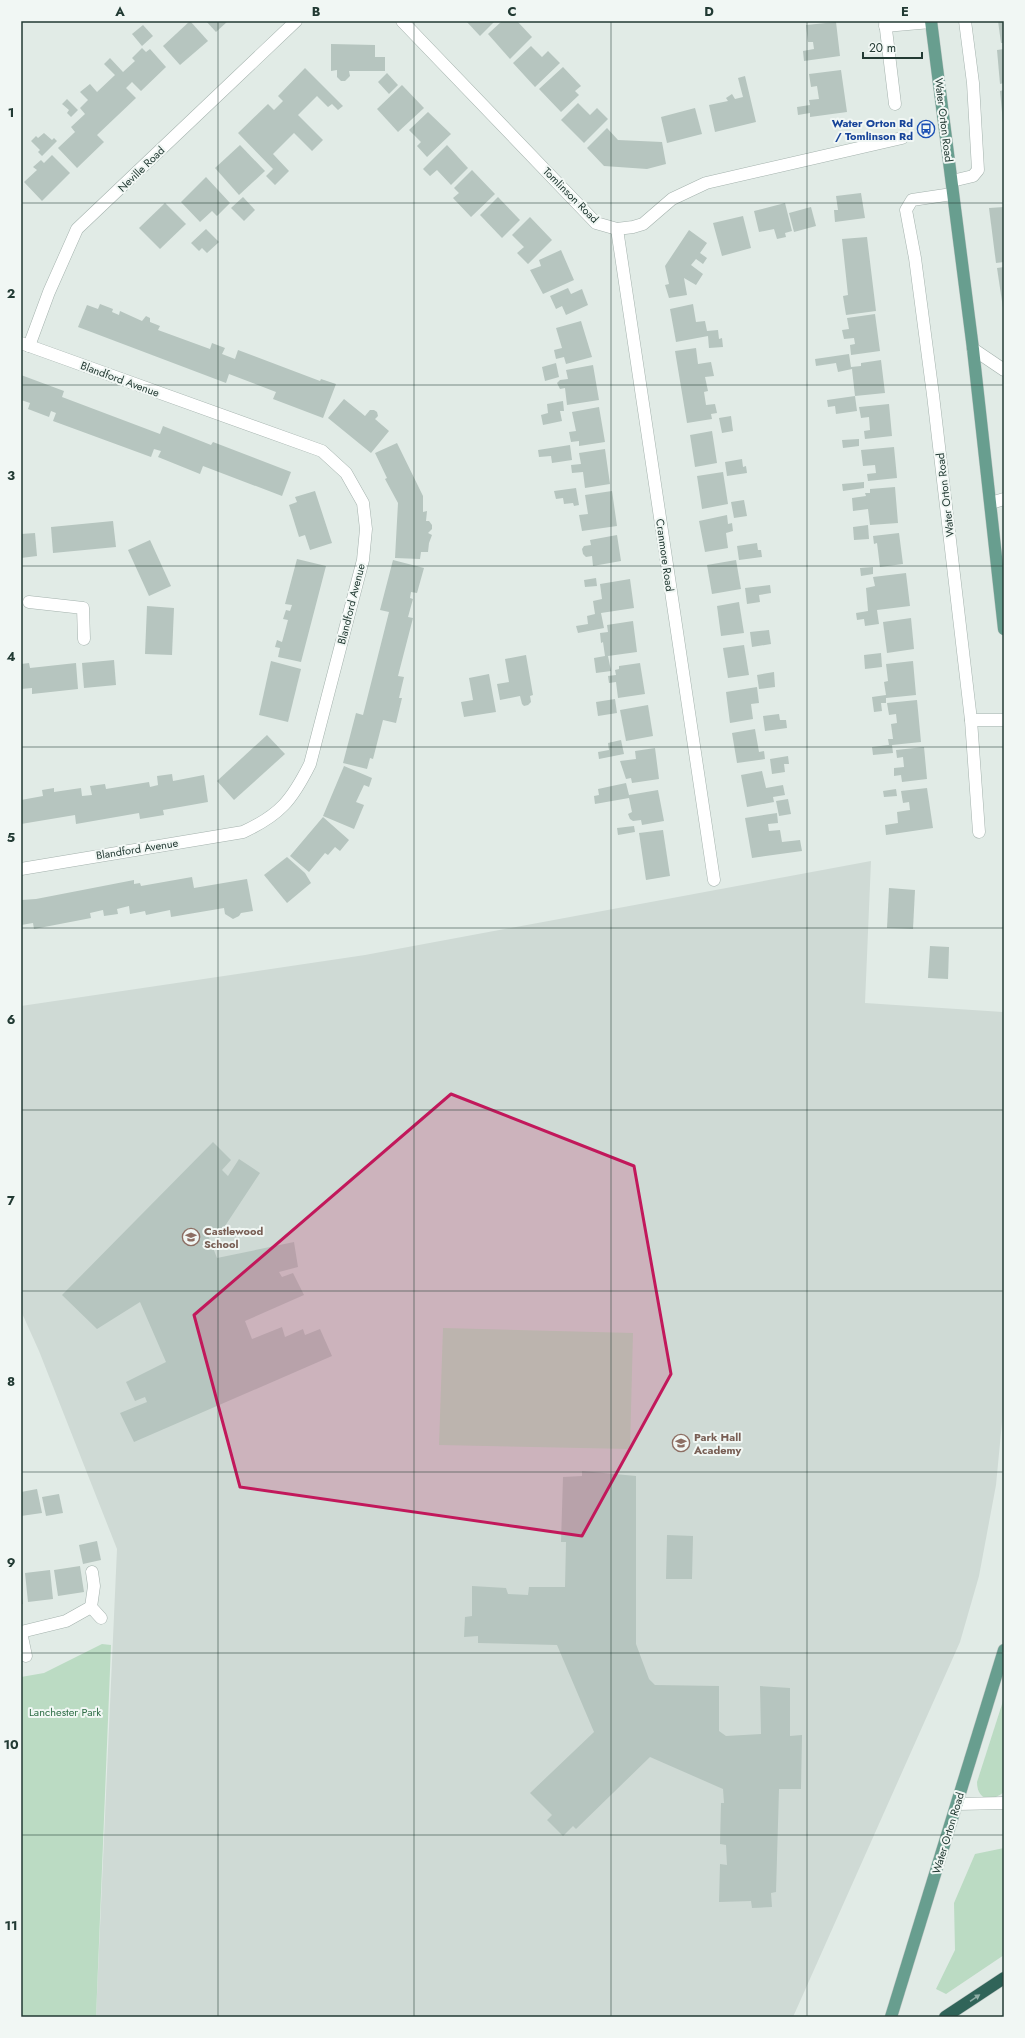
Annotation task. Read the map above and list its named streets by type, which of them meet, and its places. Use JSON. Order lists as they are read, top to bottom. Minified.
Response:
{"streets":{"main road":["Water Orton Road"],"street":["Neville Road","Tomlinson Road","Blandford Avenue","Cranmore Road"]},"crossings":[["Neville Road","Blandford Avenue"],["Tomlinson Road","Cranmore Road"]],"parks":["Lanchester Park"],"places":{"bus stop":["Water Orton Rd / Tomlinson Rd"],"school or university":["Castlewood School","Park Hall Academy"]},"scale_bar":"20 m","grid":{"columns":["A","B","C","D","E"],"rows":["1","2","3","4","5","6","7","8","9","10","11"]}}
